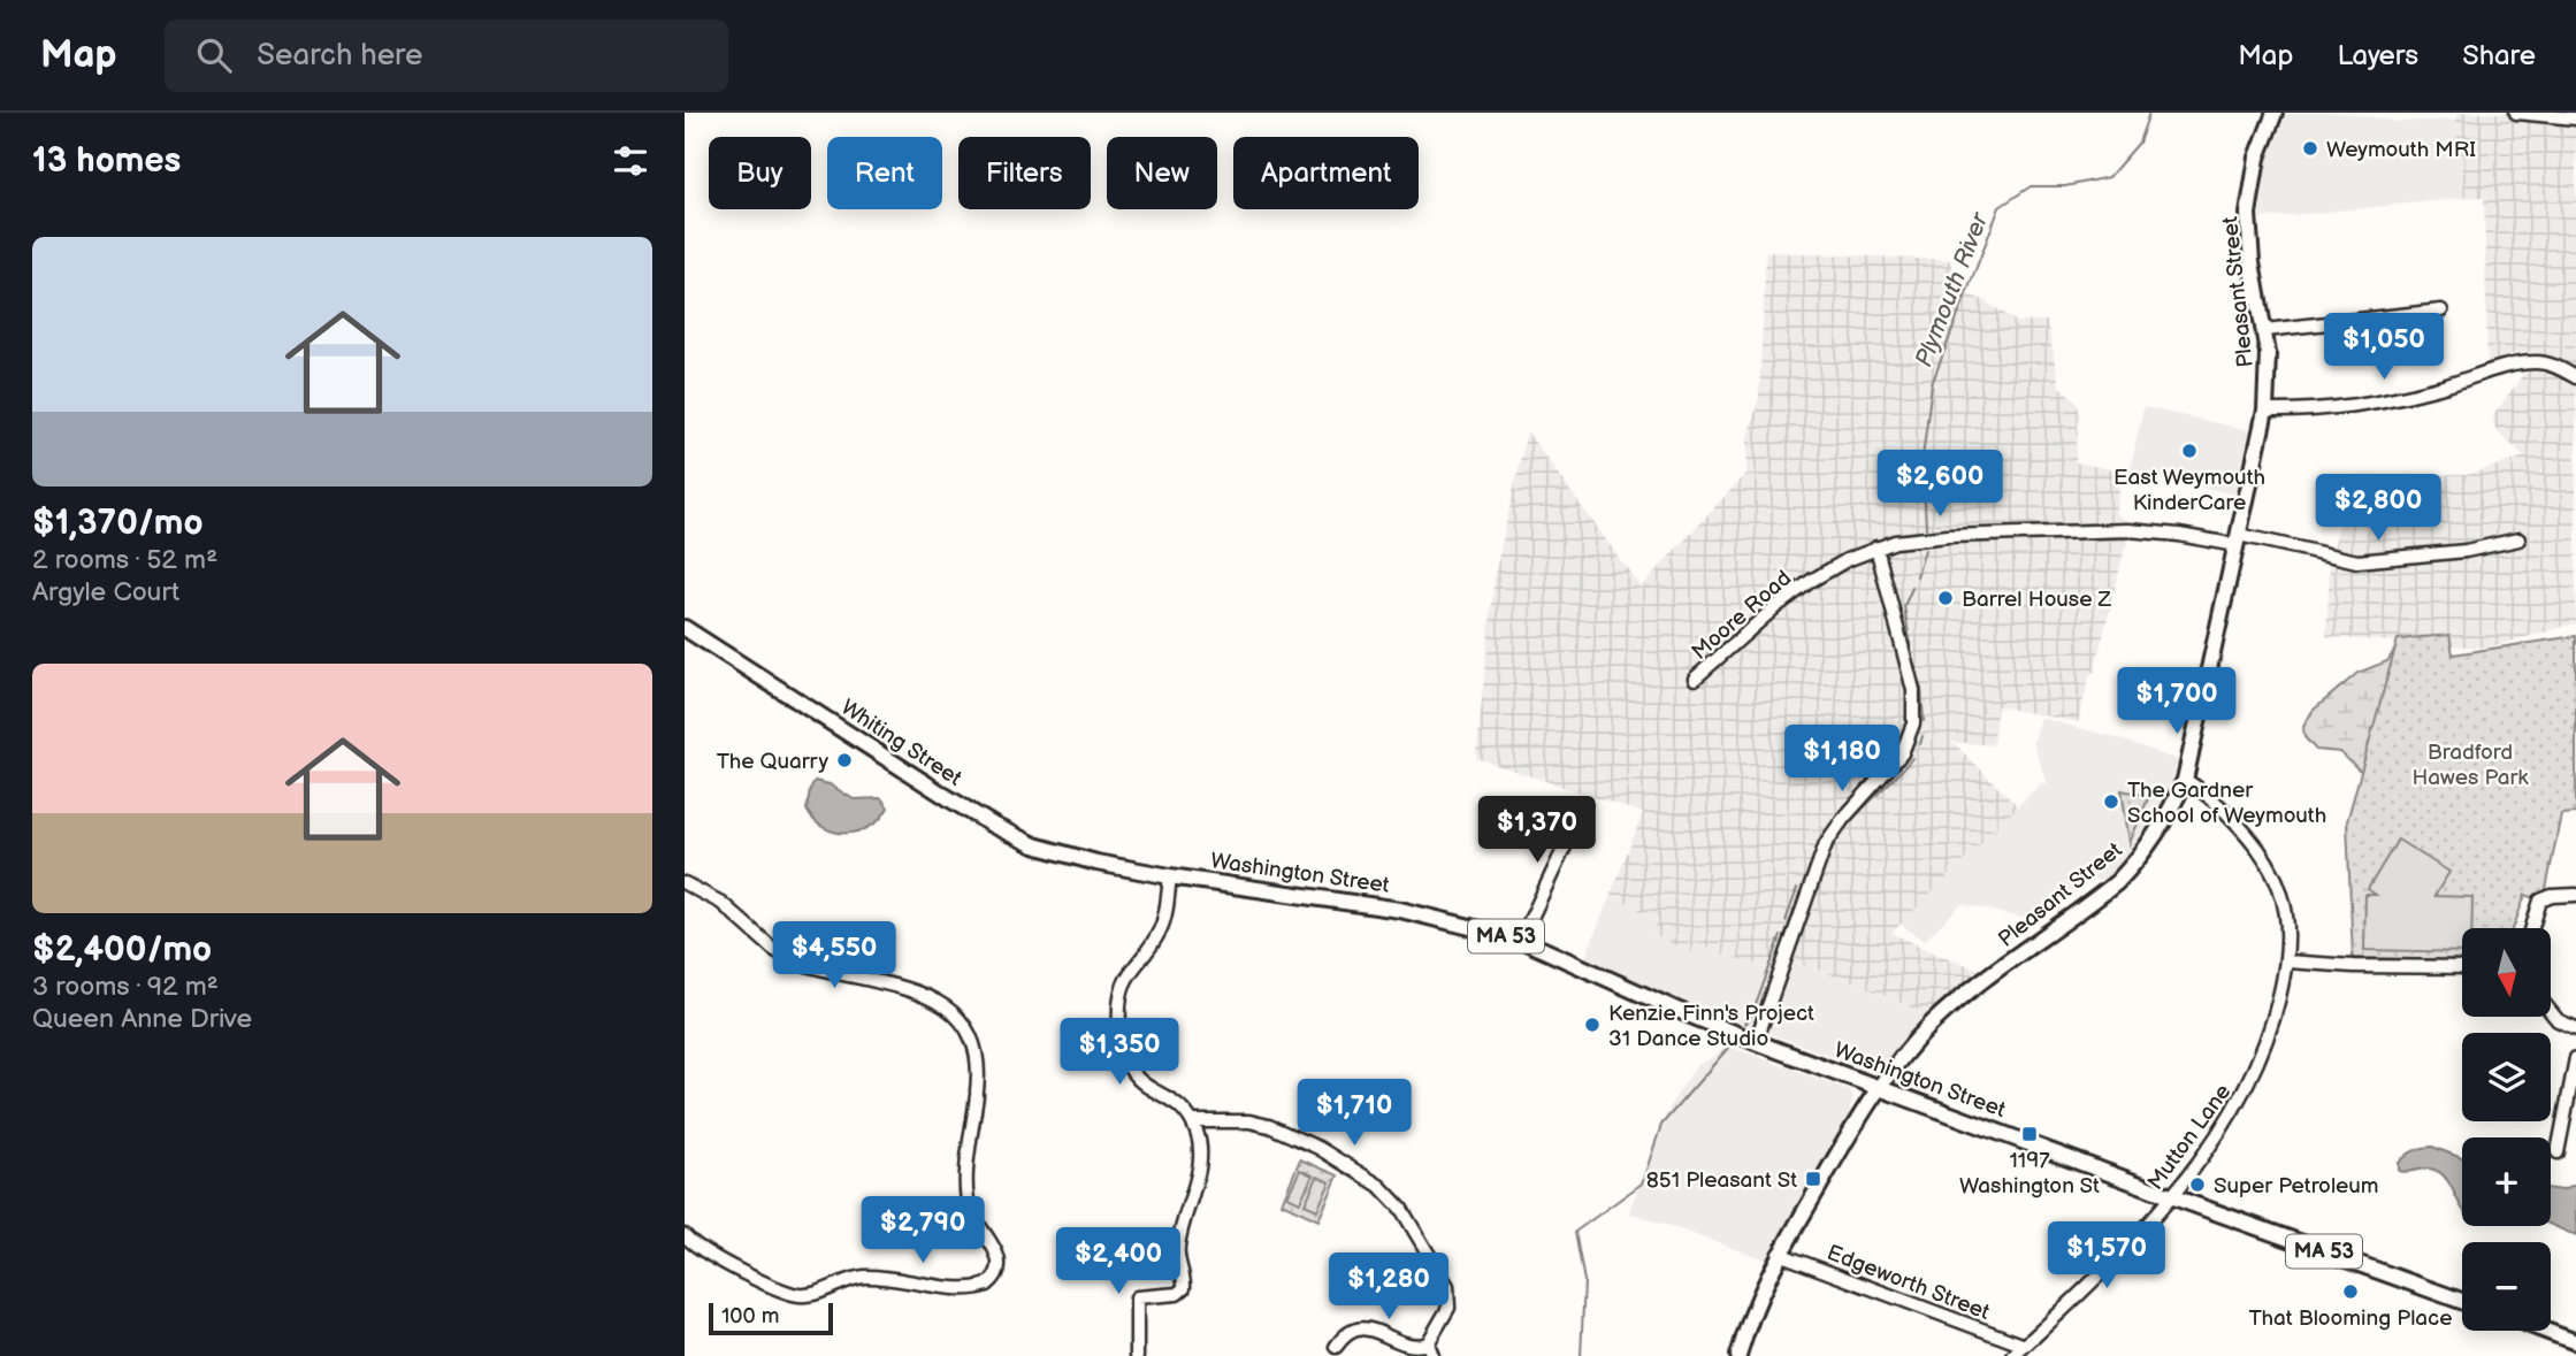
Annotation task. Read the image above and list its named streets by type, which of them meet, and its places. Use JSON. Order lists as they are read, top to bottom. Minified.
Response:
{"streets":{"main road":["Pleasant Street","Whiting Street","Washington Street","MA 53"],"street":["Moore Road","Mutton Lane","Edgeworth Street"]},"crossings":[["Pleasant Street","Moore Road"],["Pleasant Street","Washington Street"],["Pleasant Street","Mutton Lane"],["Pleasant Street","Edgeworth Street"],["Whiting Street","Washington Street"],["Washington Street","Mutton Lane"],["Mutton Lane","Edgeworth Street"]],"water":["Plymouth River"],"parks":["Bradford Hawes Park"],"places":{"other":["Weymouth MRI","East Weymouth KinderCare","Barrel House Z","The Quarry","The Gardner School of Weymouth","Kenzie Finn's Project 31 Dance Studio","Super Petroleum","That Blooming Place"],"transit":["1197 Washington St","851 Pleasant St"]},"scale_bar":"100 m","north":"bottom","page":{"header":"Map","search":"Search here","nav":["Map","Layers","Share"],"heading":"13 homes","chip":["Buy","Rent","Filters","New","Apartment"],"list":[{"name":"$1,370/mo","note":"2 rooms · 52 m² · Argyle Court"},{"name":"$2,400/mo","note":"3 rooms · 92 m² · Queen Anne Drive"}],"price":["$1,050","$2,600","$2,800","$1,700","$1,180","$1,370","$4,550","$1,350","$1,710","$2,790","$1,570","$2,400","$1,280"],"map_buttons":["+","−"],"scale":"100 m"}}
